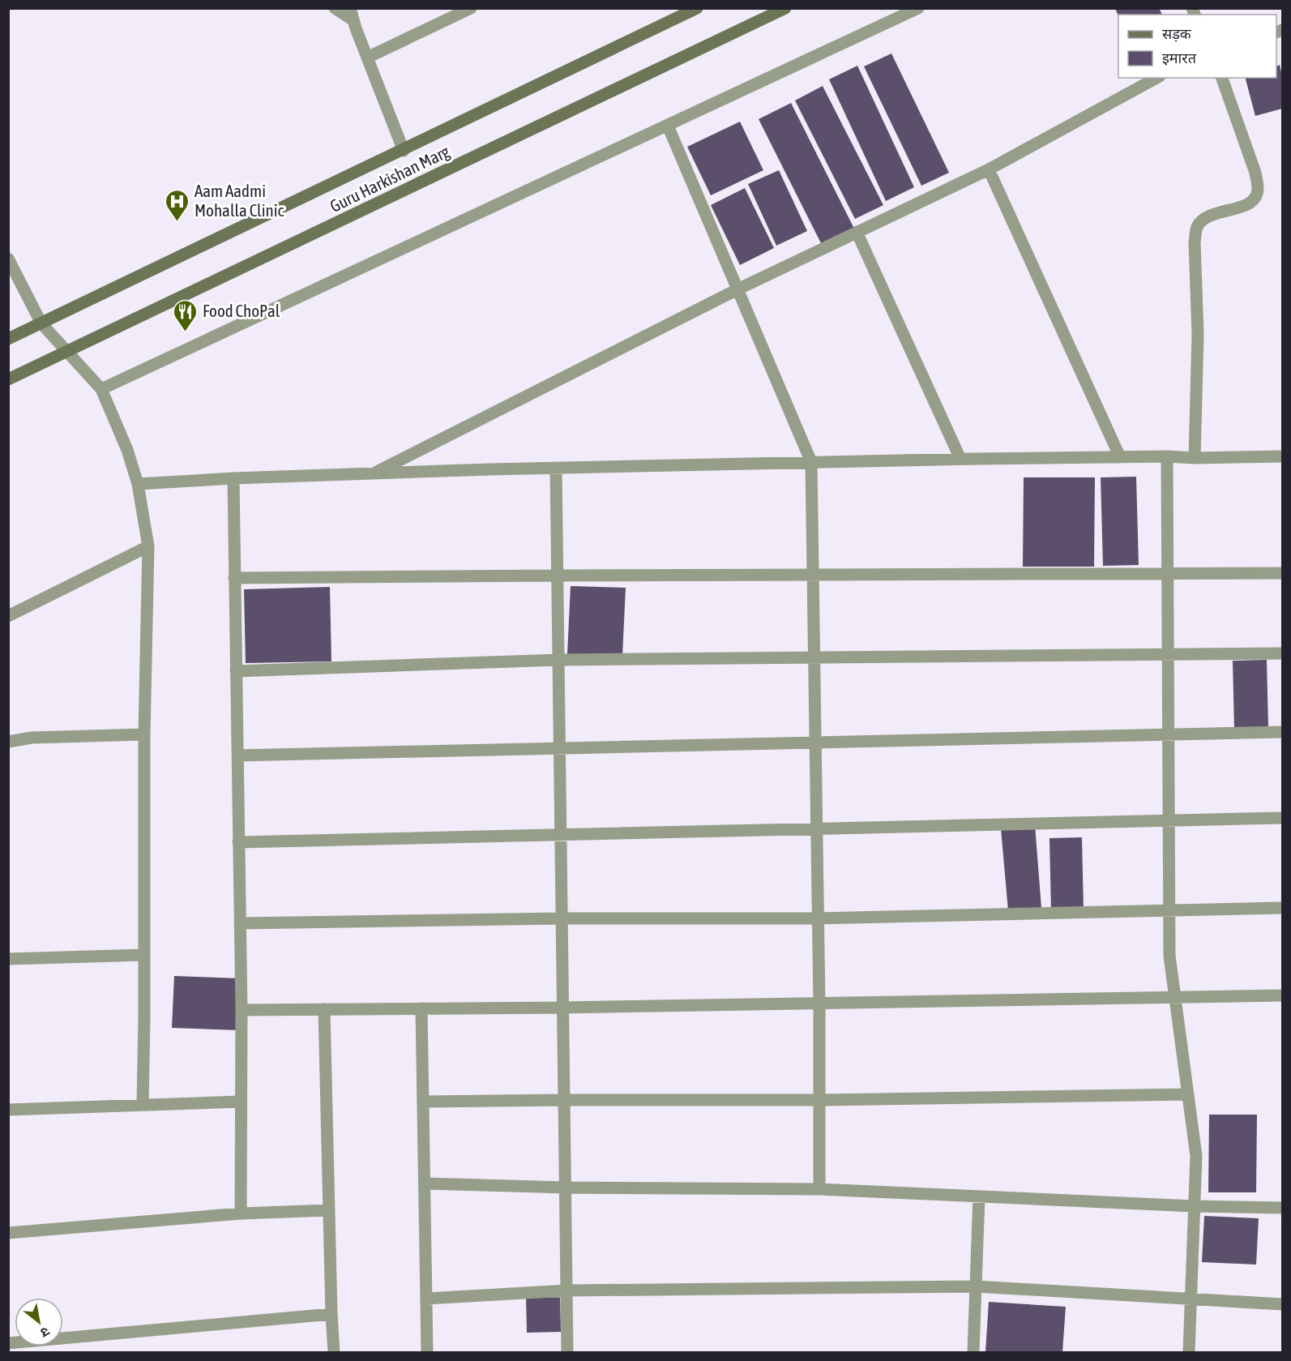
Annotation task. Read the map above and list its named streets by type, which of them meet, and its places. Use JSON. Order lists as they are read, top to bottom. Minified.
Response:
{"streets":{"main road":["Guru Harkishan Marg"]},"places":{"hospital":["Aam Aadmi Mohalla Clinic"],"restaurant":["Food ChoPal"]},"legend":["सड़क","इमारत"],"north":"bottom right"}
